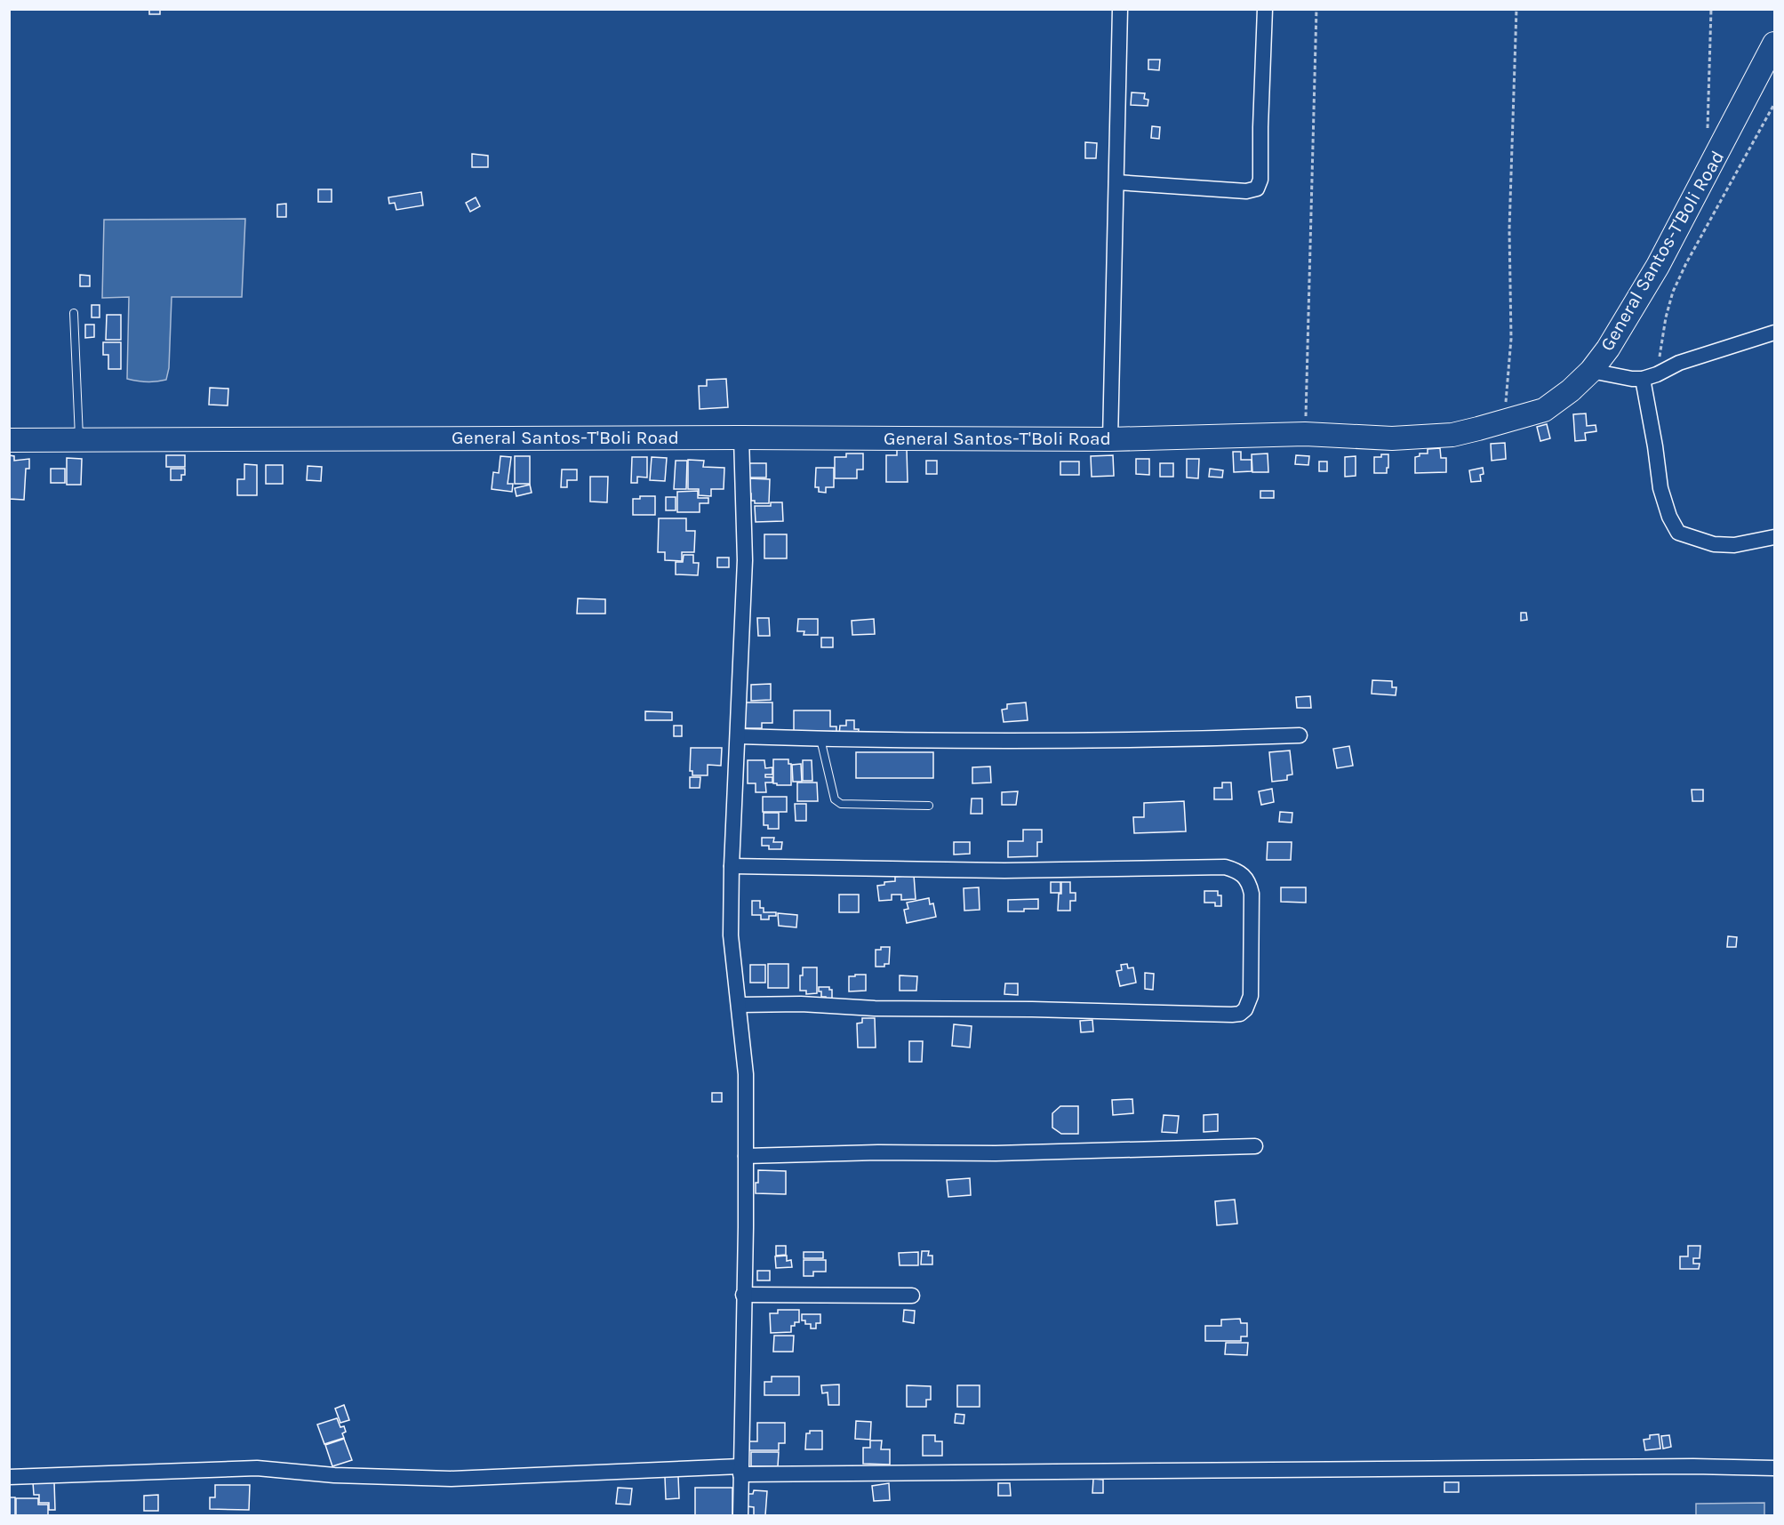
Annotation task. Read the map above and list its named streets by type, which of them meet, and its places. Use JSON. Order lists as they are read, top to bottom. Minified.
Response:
{"streets":{"main road":["General Santos-T'Boli Road"]}}
